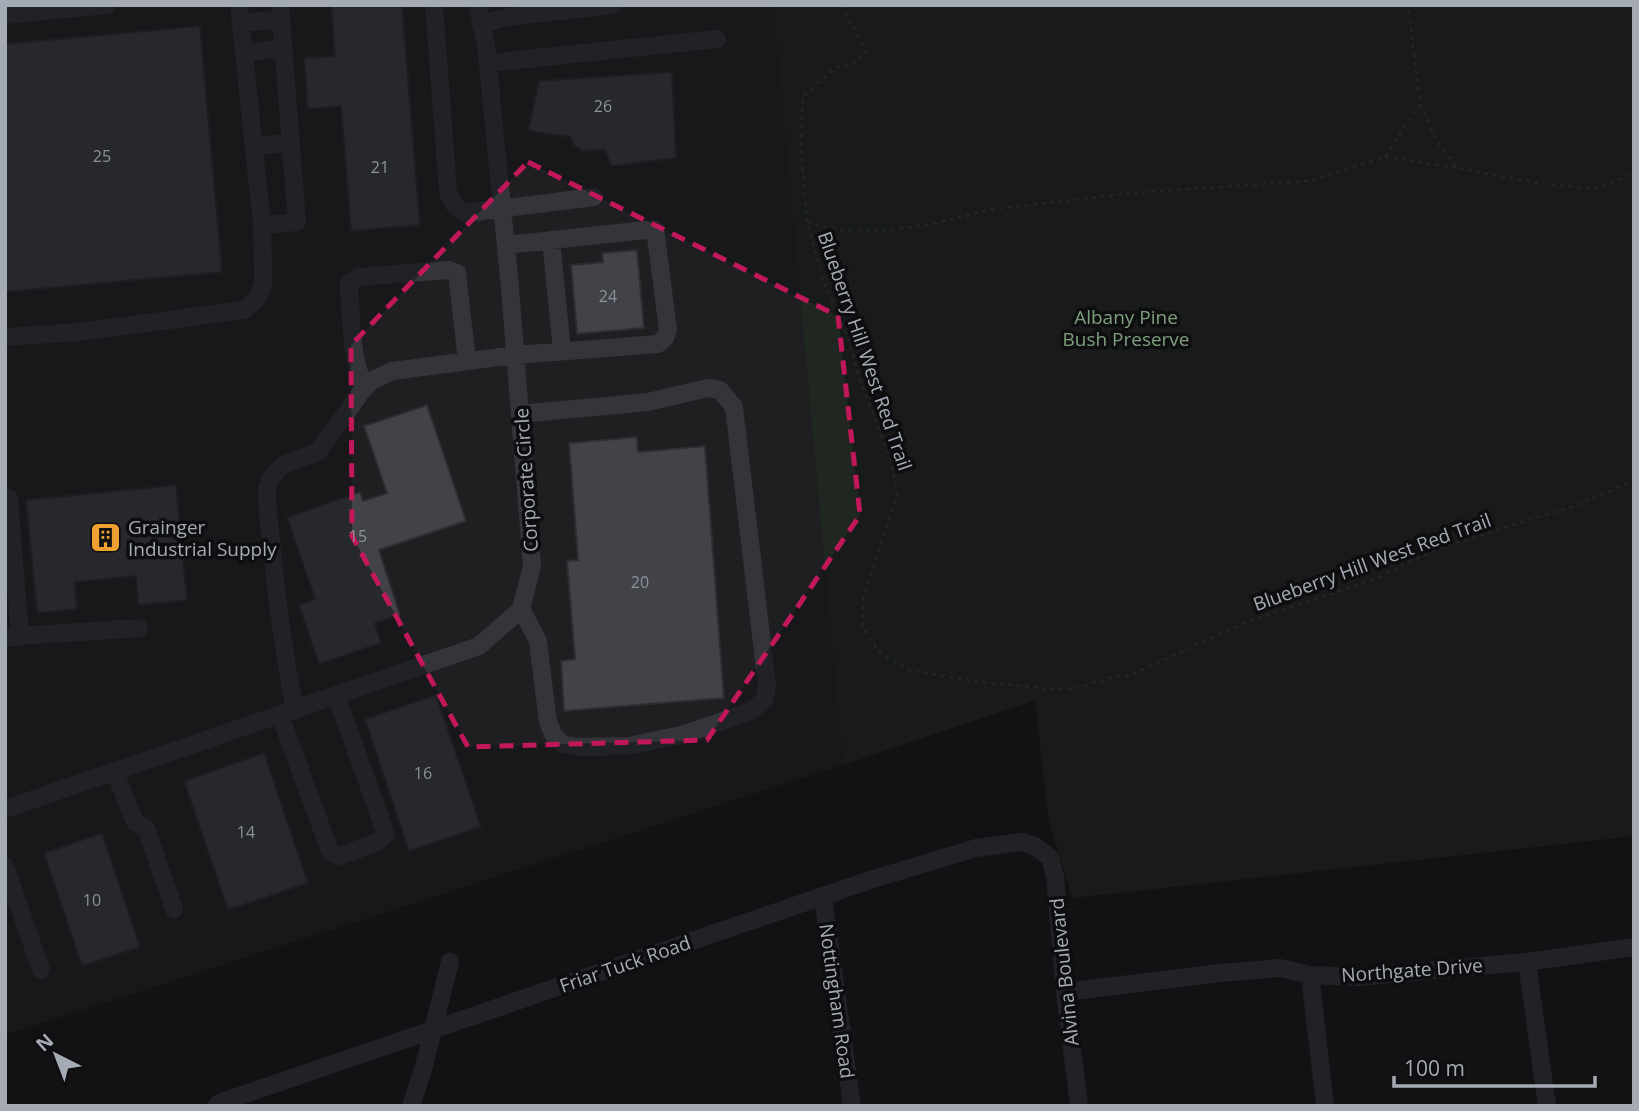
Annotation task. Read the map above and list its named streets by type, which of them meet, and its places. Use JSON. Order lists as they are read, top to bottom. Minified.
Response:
{"streets":{"street":["Corporate Circle","Friar Tuck Road","Northgate Drive","Alvina Boulevard","Nottingham Road"],"path":["Blueberry Hill West Red Trail"]},"crossings":[["Friar Tuck Road","Alvina Boulevard"],["Friar Tuck Road","Nottingham Road"],["Northgate Drive","Alvina Boulevard"]],"parks":["Albany Pine Bush Preserve"],"places":{"building":["Grainger Industrial Supply"]},"house_numbers":["26","25","21","24","15","20","16","14","10"],"scale_bar":"100 m","north":"top left"}
